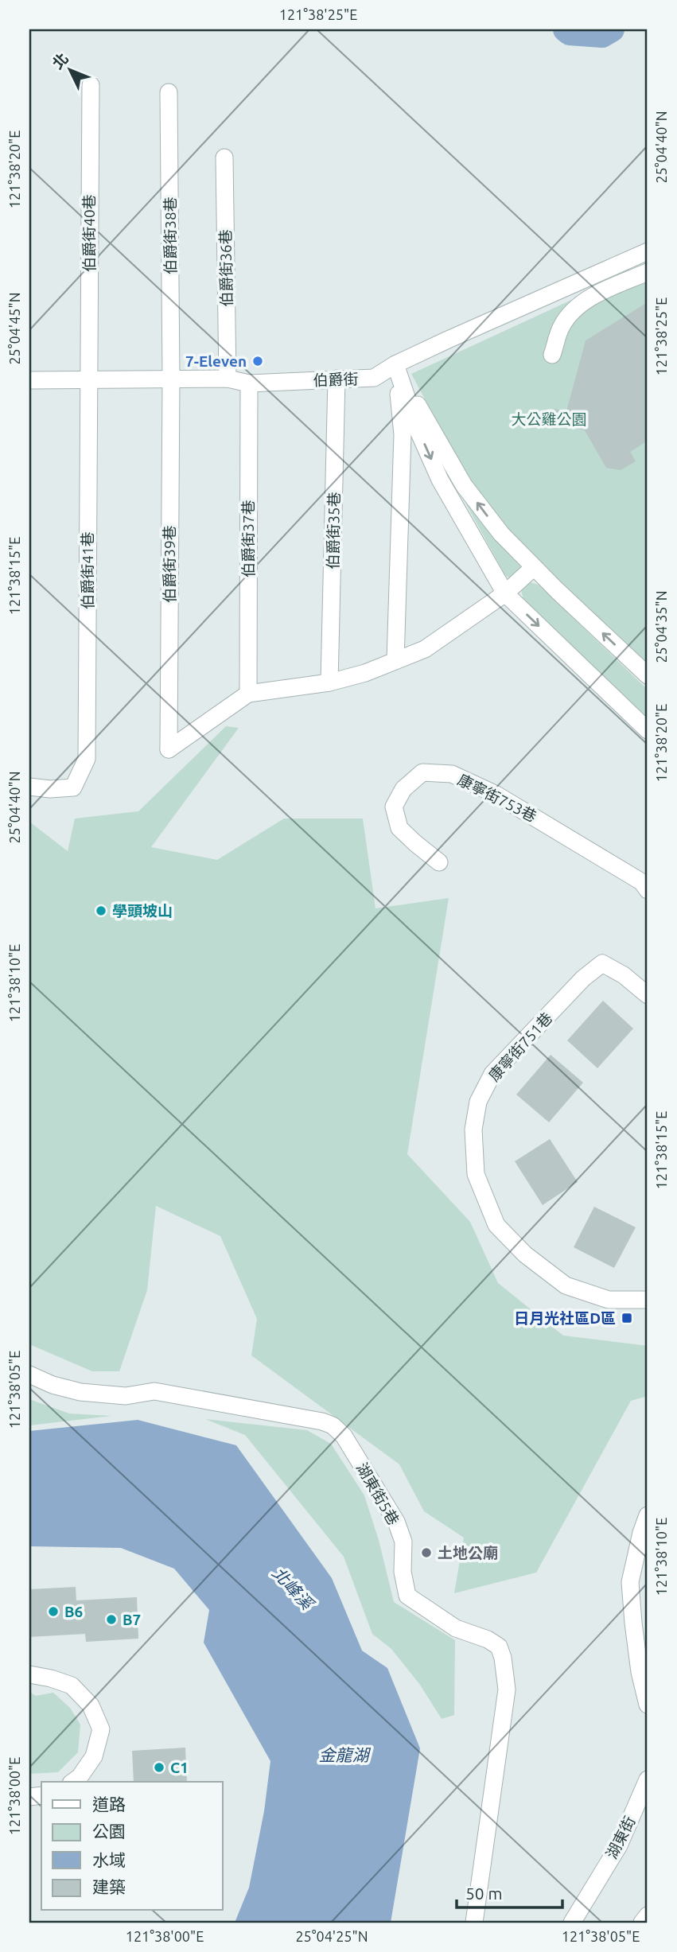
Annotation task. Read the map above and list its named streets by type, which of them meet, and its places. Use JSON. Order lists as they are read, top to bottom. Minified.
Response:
{"streets":{"street":["伯爵街40巷","伯爵街38巷","伯爵街36巷","伯爵街","伯爵街35巷","伯爵街37巷","伯爵街39巷","伯爵街41巷","康寧街753巷","康寧街751巷","湖東街5巷","湖東街"]},"crossings":[["伯爵街40巷","伯爵街"],["伯爵街40巷","伯爵街41巷"],["伯爵街38巷","伯爵街"],["伯爵街38巷","伯爵街39巷"],["伯爵街36巷","伯爵街"],["伯爵街","伯爵街35巷"],["伯爵街","伯爵街37巷"],["伯爵街","伯爵街39巷"],["伯爵街","伯爵街41巷"],["伯爵街37巷","伯爵街39巷"]],"water":["北峰溪","金龍湖"],"parks":["大公雞公園"],"places":{"other":["7-Eleven","學頭坡山","土地公廟","B6","B7","C1"],"transit":["日月光社區D區"]},"legend":["道路","公園","水域","建築"],"scale_bar":"50 m","north":"top left","coordinates":["121°38'25\"E","25°04'40\"N","121°38'20\"E","25°04'45\"N","121°38'15\"E","25°04'35\"N","121°38'10\"E","121°38'05\"E","121°38'00\"E","25°04'25\"N"]}
